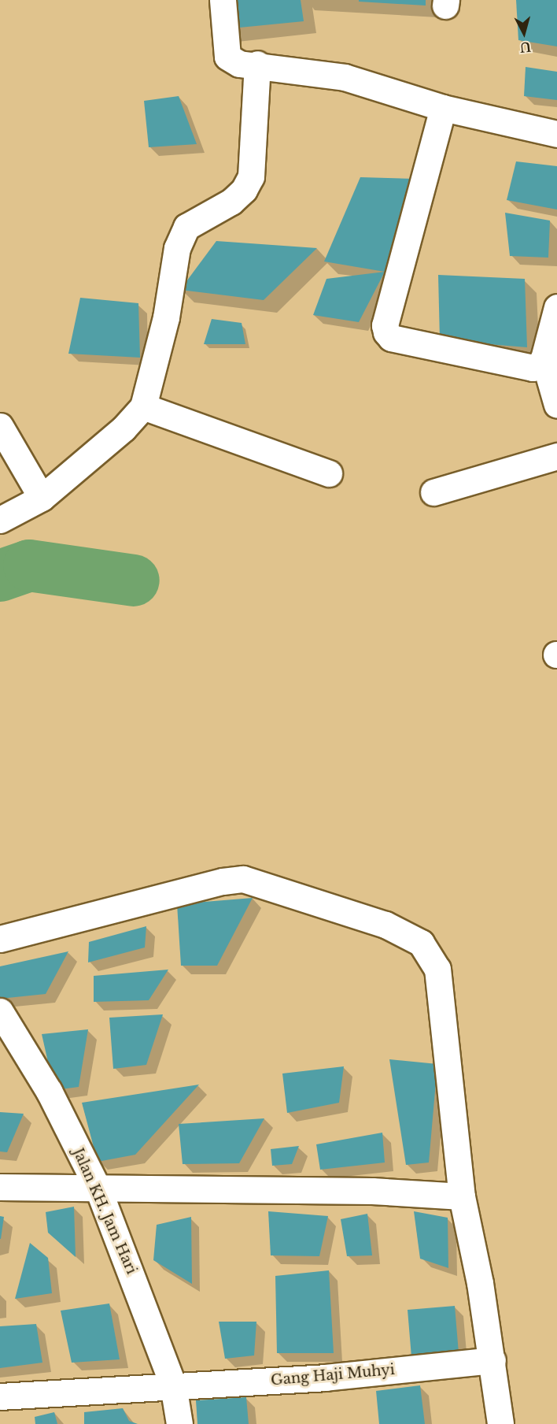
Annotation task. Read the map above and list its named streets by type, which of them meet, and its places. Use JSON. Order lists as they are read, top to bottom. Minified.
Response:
{"streets":{"street":["Jalan KH. Jam Hari","Gang Haji Muhyi"]},"crossings":[["Jalan KH. Jam Hari","Gang Haji Muhyi"]],"north":"bottom"}
